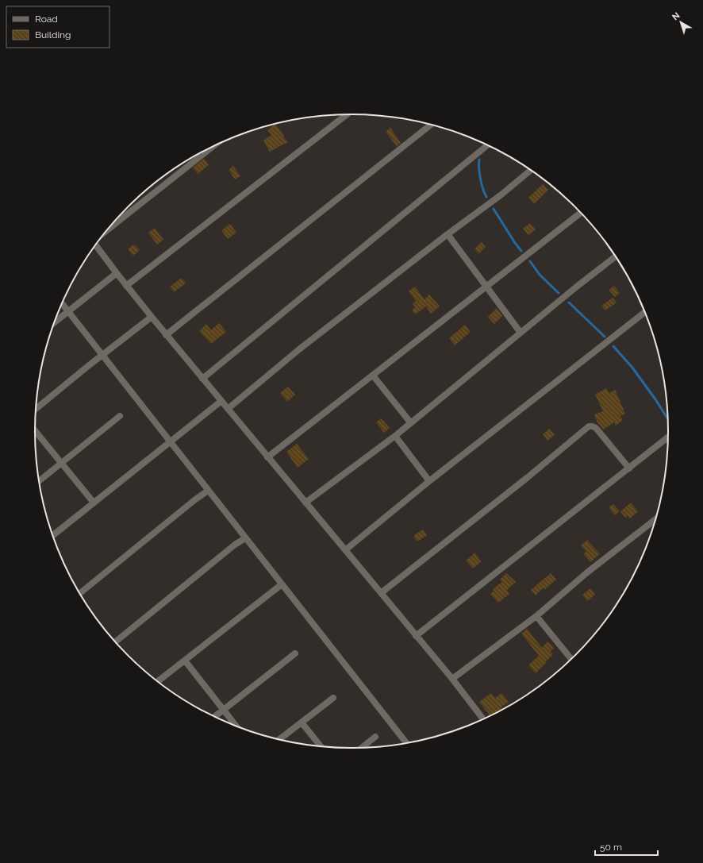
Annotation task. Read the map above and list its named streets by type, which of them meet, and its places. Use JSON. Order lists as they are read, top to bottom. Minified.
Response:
{"legend":["Road","Building"],"scale_bar":"50 m","north":"top left"}
